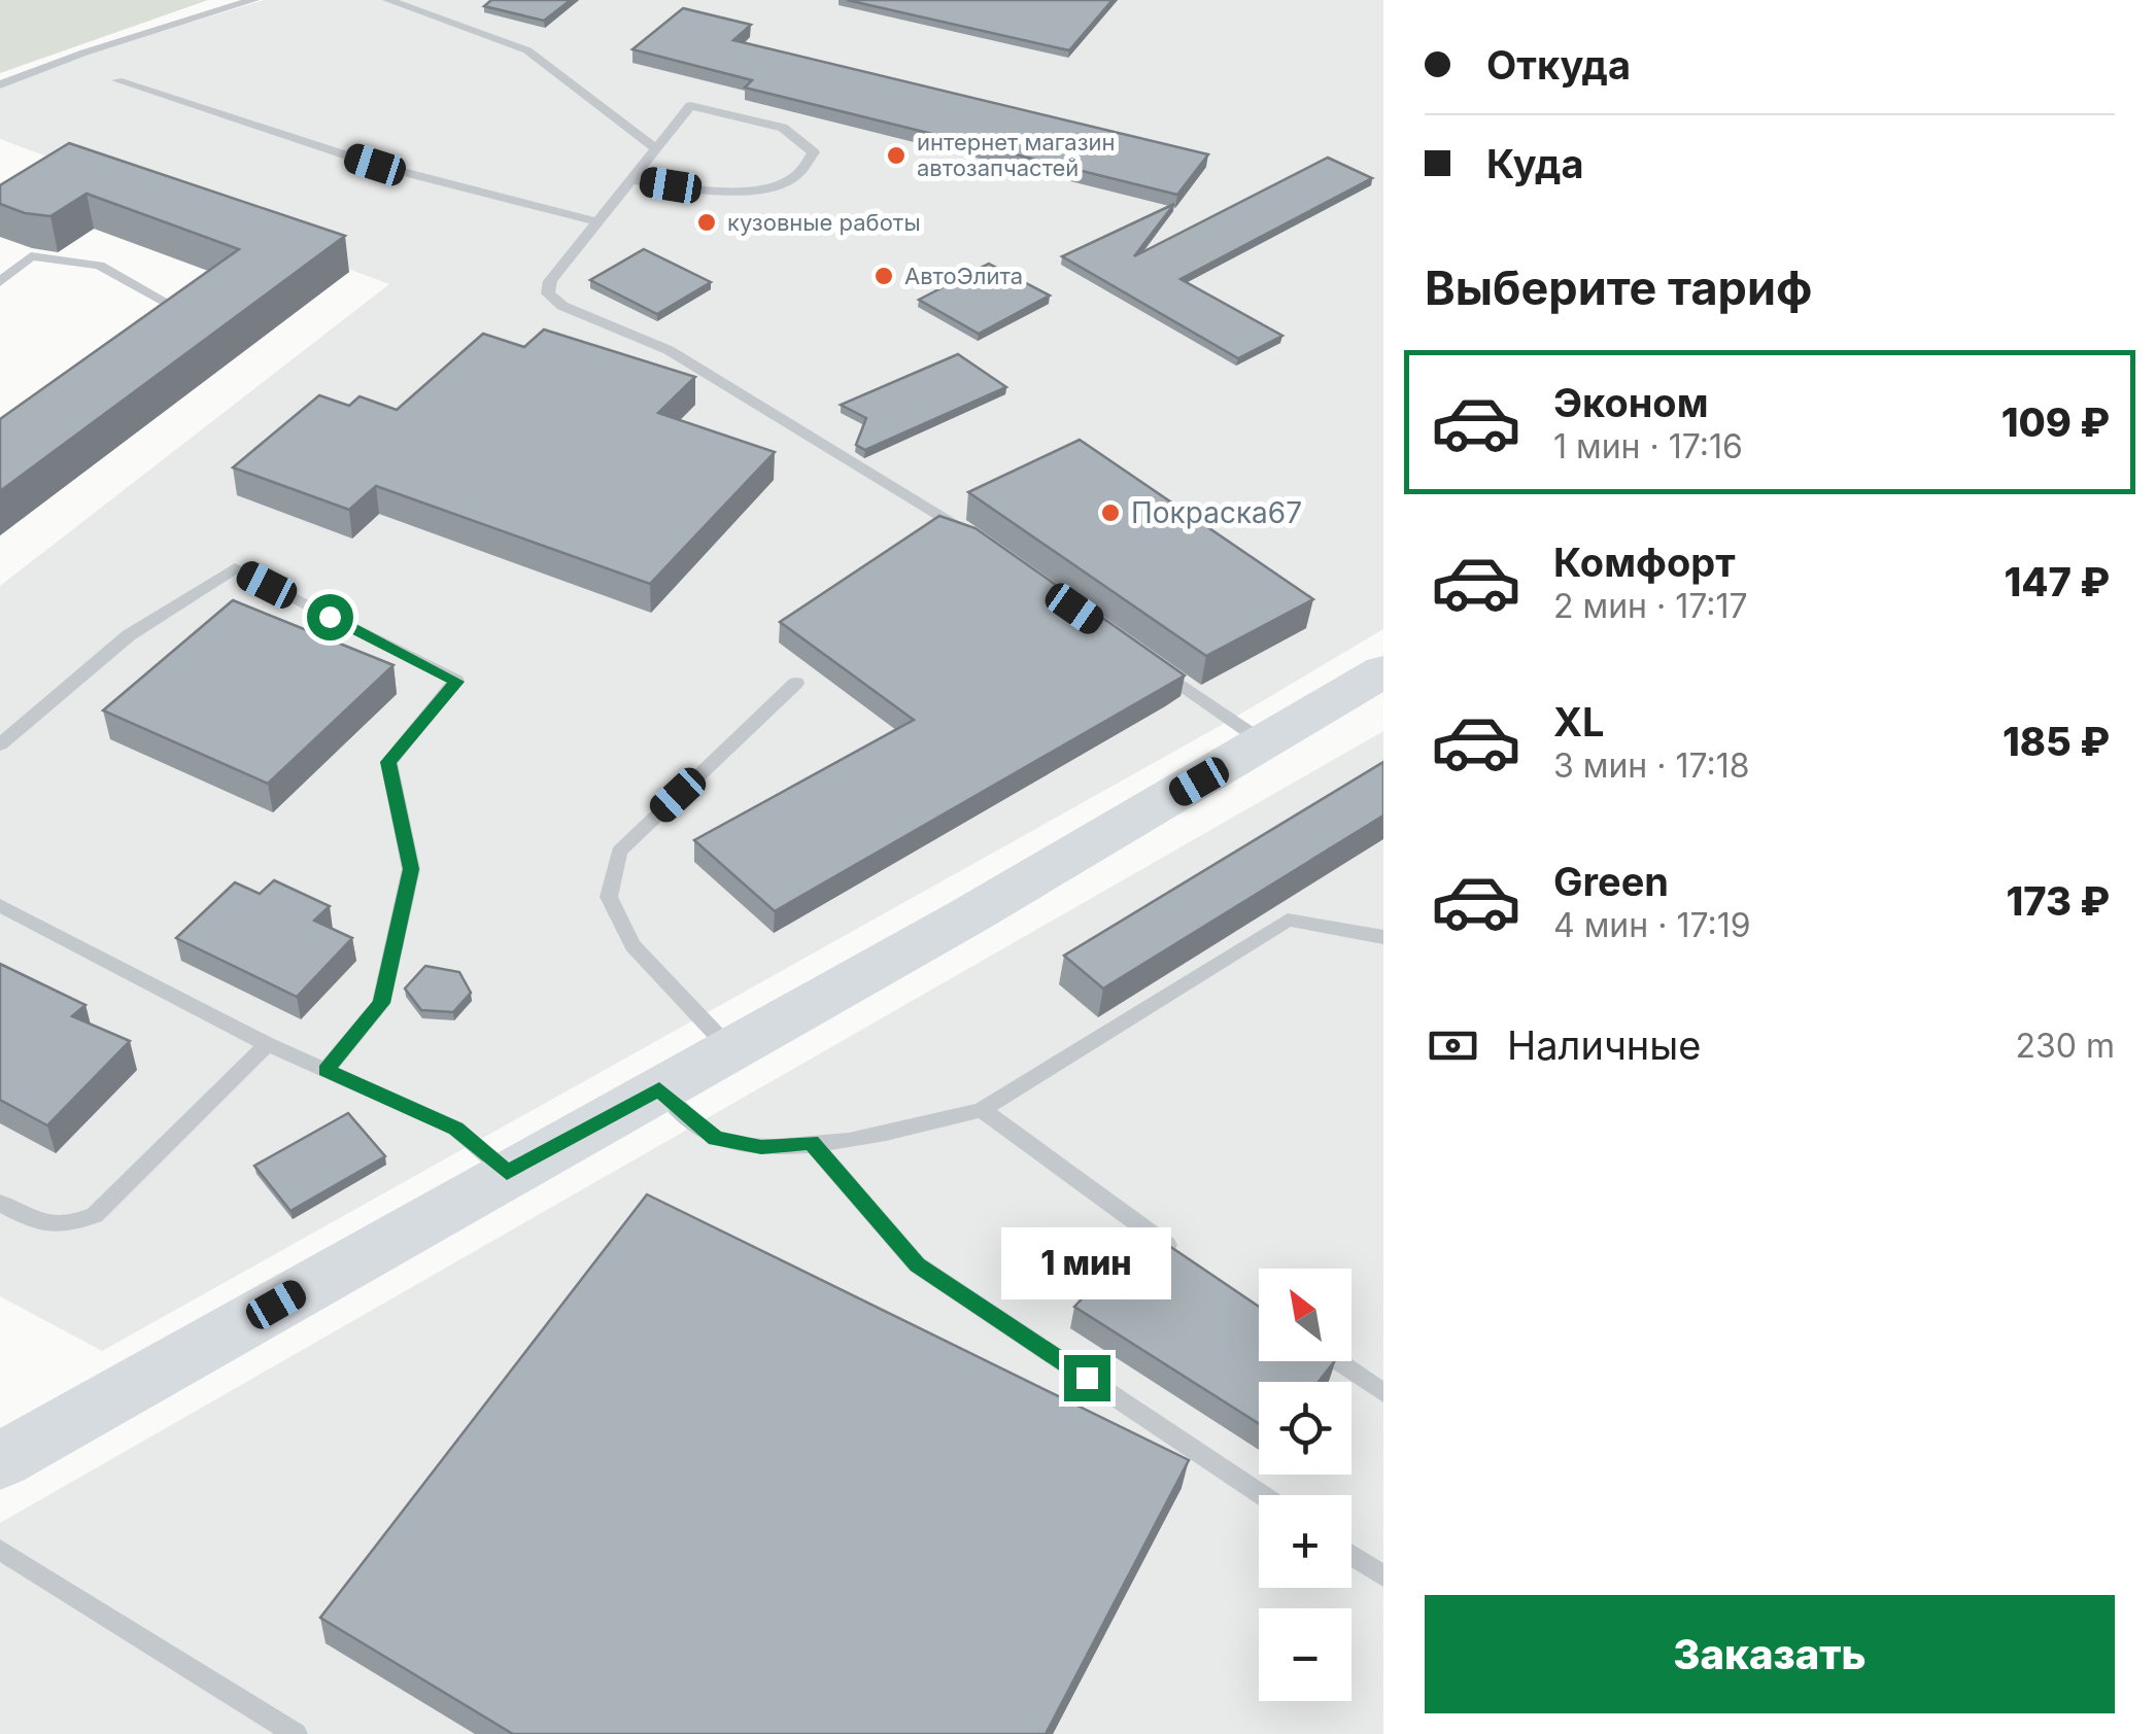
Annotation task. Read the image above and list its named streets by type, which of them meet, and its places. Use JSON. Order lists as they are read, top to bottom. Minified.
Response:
{"places":["интернет магазин автозапчастей","кузовные работы","АвтоЭлита","Покраска67"],"north":"top left","page":{"banner":["Откуда","Куда"],"heading":"Выберите тариф","list":[{"name":"Эконом","note":"1 мин · 17:16","value":"109 ₽"},{"name":"Комфорт","note":"2 мин · 17:17","value":"147 ₽"},{"name":"XL","note":"3 мин · 17:18","value":"185 ₽"},{"name":"Green","note":"4 мин · 17:19","value":"173 ₽"}],"pay":["Наличные","230 m"],"bubble":"1 мин","map_buttons":["+","−"],"buttons":"Заказать"}}
